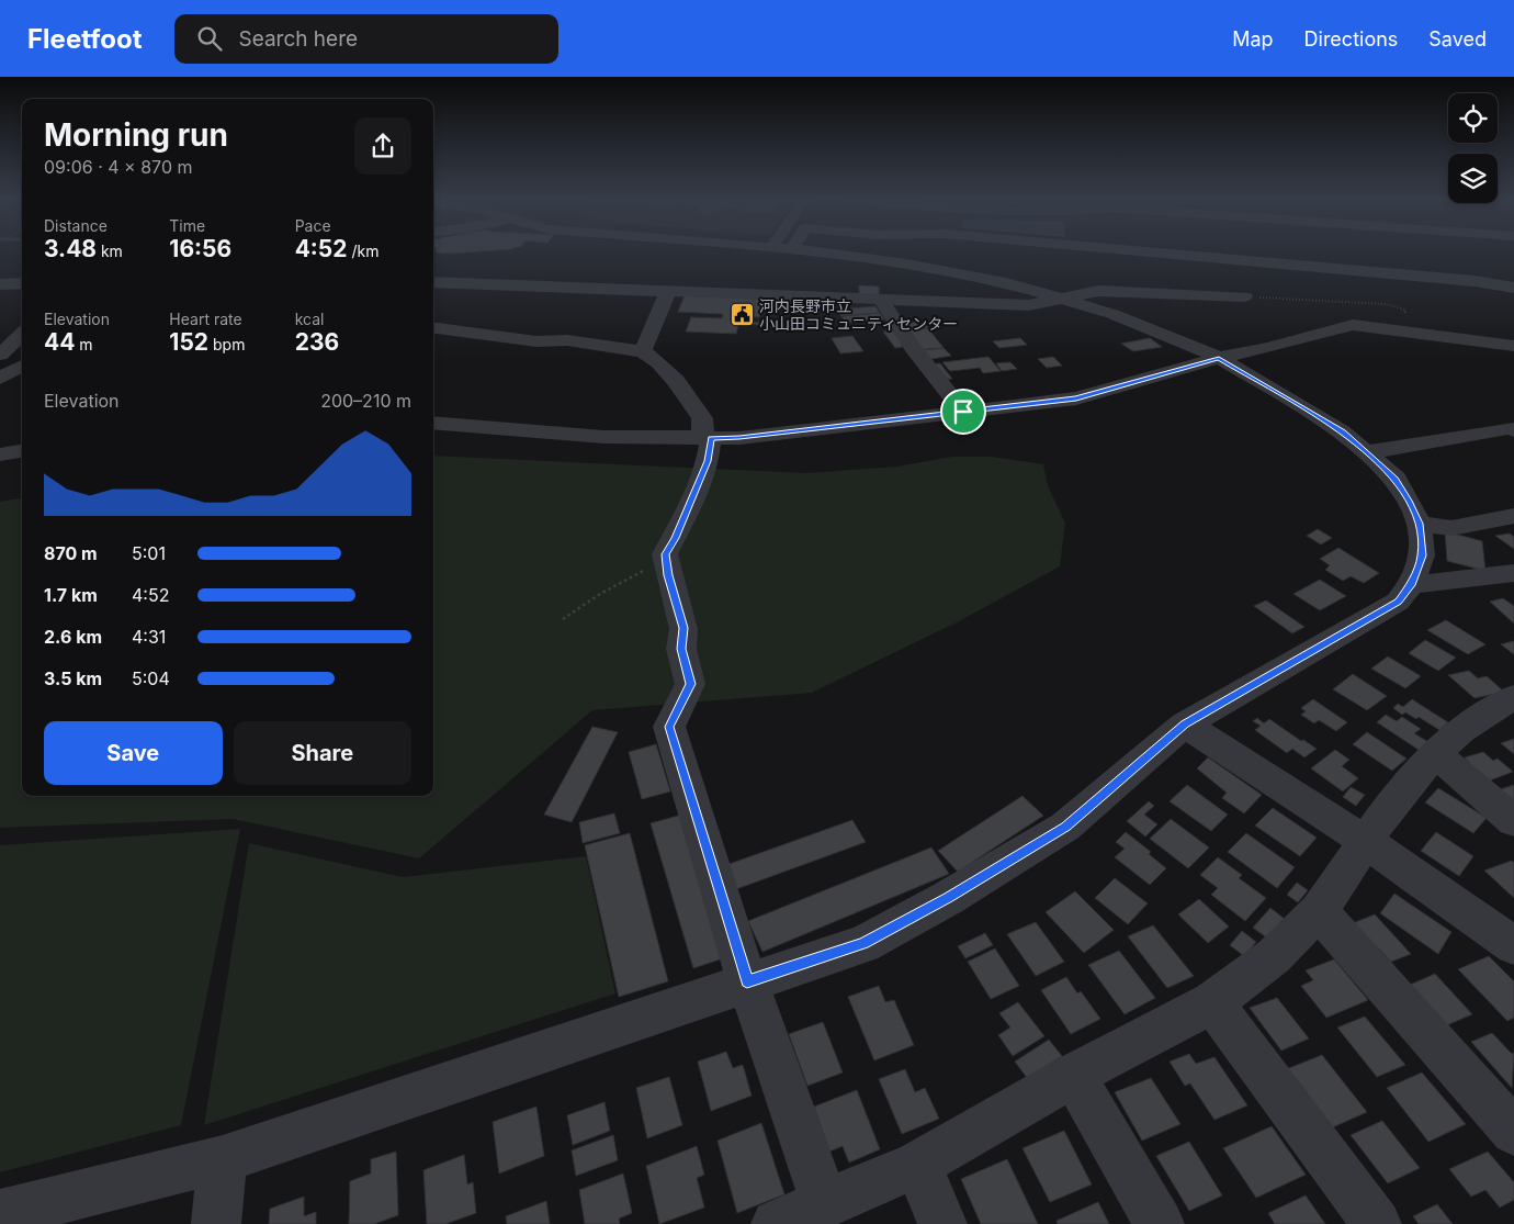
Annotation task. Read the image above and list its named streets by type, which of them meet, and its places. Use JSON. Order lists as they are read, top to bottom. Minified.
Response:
{"places":{"public building":["河内長野市立 小山田コミュニティセンター"]},"page":{"header":"Fleetfoot","search":"Search here","nav":["Map","Directions","Saved"],"heading":["Morning run","09:06 · 4 × 870 m"],"stats":[["Distance","3.48 km"],["Time","16:56"],["Pace","4:52 /km"],["Elevation","44 m"],["Heart rate","152 bpm"],["kcal","236"]],"chart":["Elevation","200–210 m"],"list":[{"name":"870 m","note":"5:01"},{"name":"1.7 km","note":"4:52"},{"name":"2.6 km","note":"4:31"},{"name":"3.5 km","note":"5:04"}],"buttons":["Save","Share"]}}
